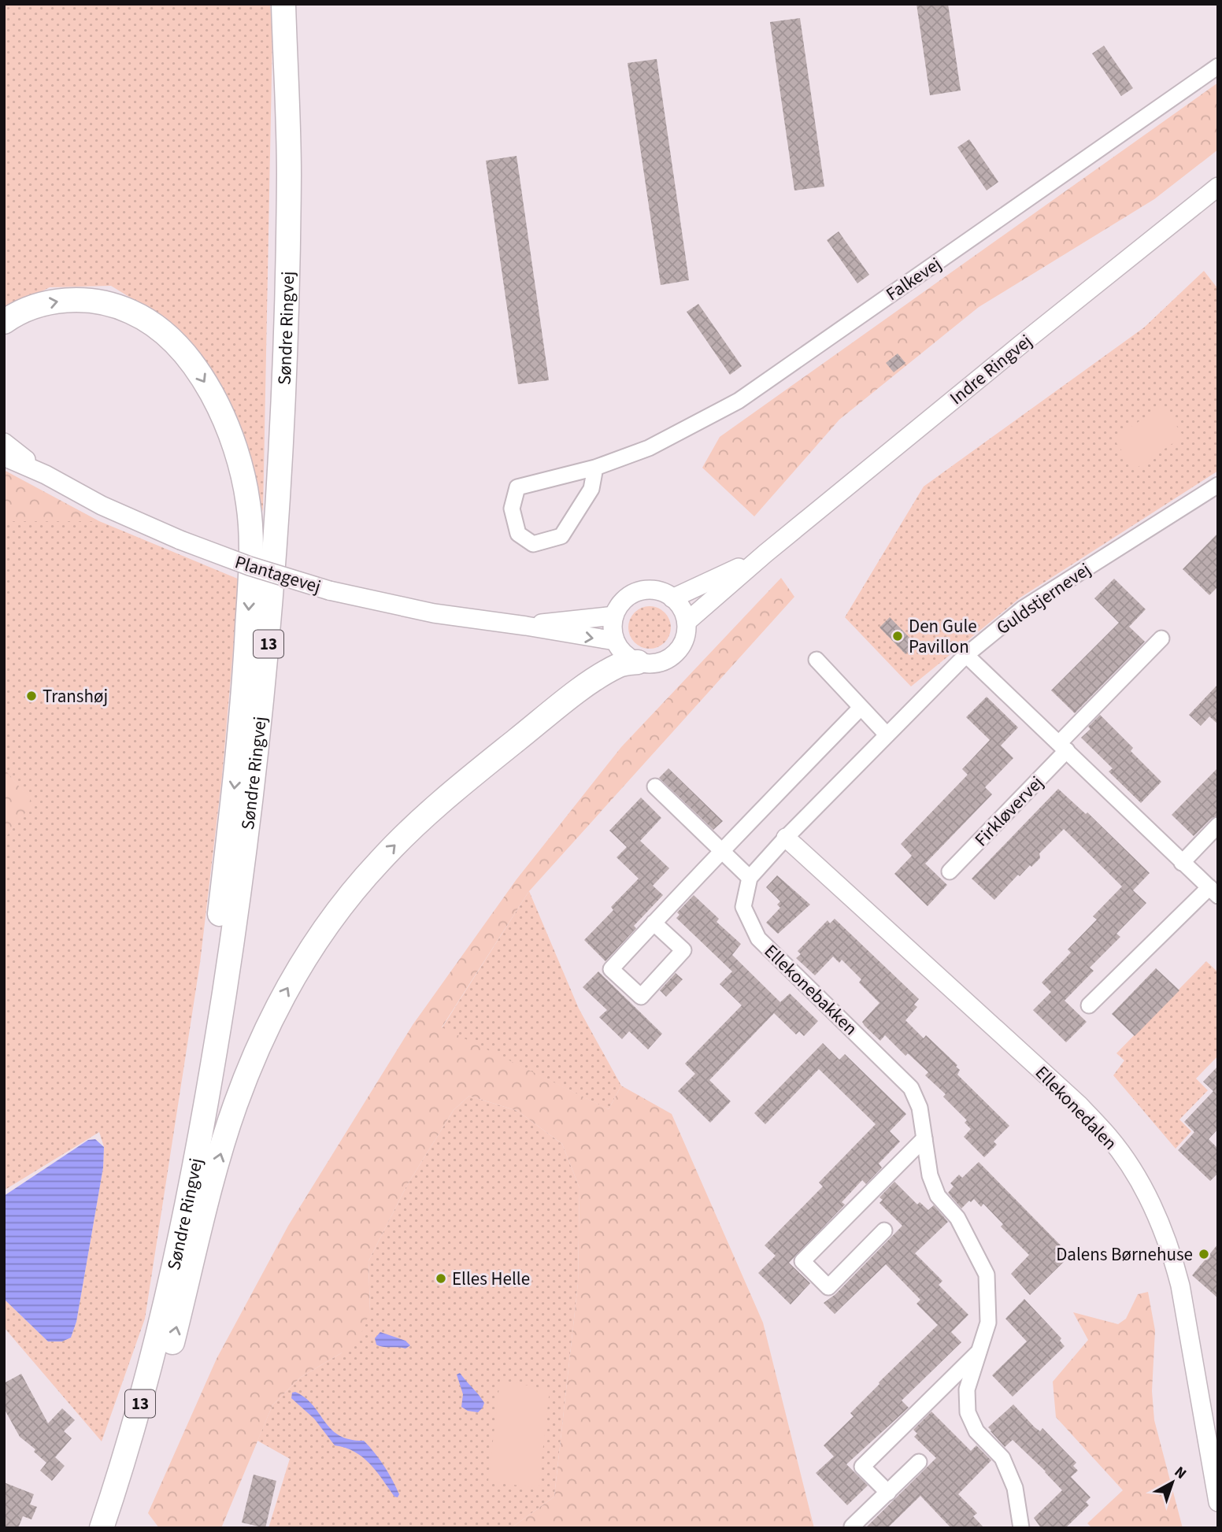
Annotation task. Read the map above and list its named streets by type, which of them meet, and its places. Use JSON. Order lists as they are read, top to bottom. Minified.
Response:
{"streets":{"main road":["Søndre Ringvej","13"],"street":["Falkevej","Indre Ringvej","Plantagevej","Guldstjernevej","Firkløvervej","Ellekonebakken","Ellekonedalen"]},"crossings":[["Indre Ringvej","Plantagevej"],["Guldstjernevej","Ellekonebakken"],["Guldstjernevej","Ellekonedalen"],["Ellekonebakken","Ellekonedalen"]],"places":["Den Gule Pavillon","Transhøj","Dalens Børnehuse","Elles Helle"],"north":"top right"}
